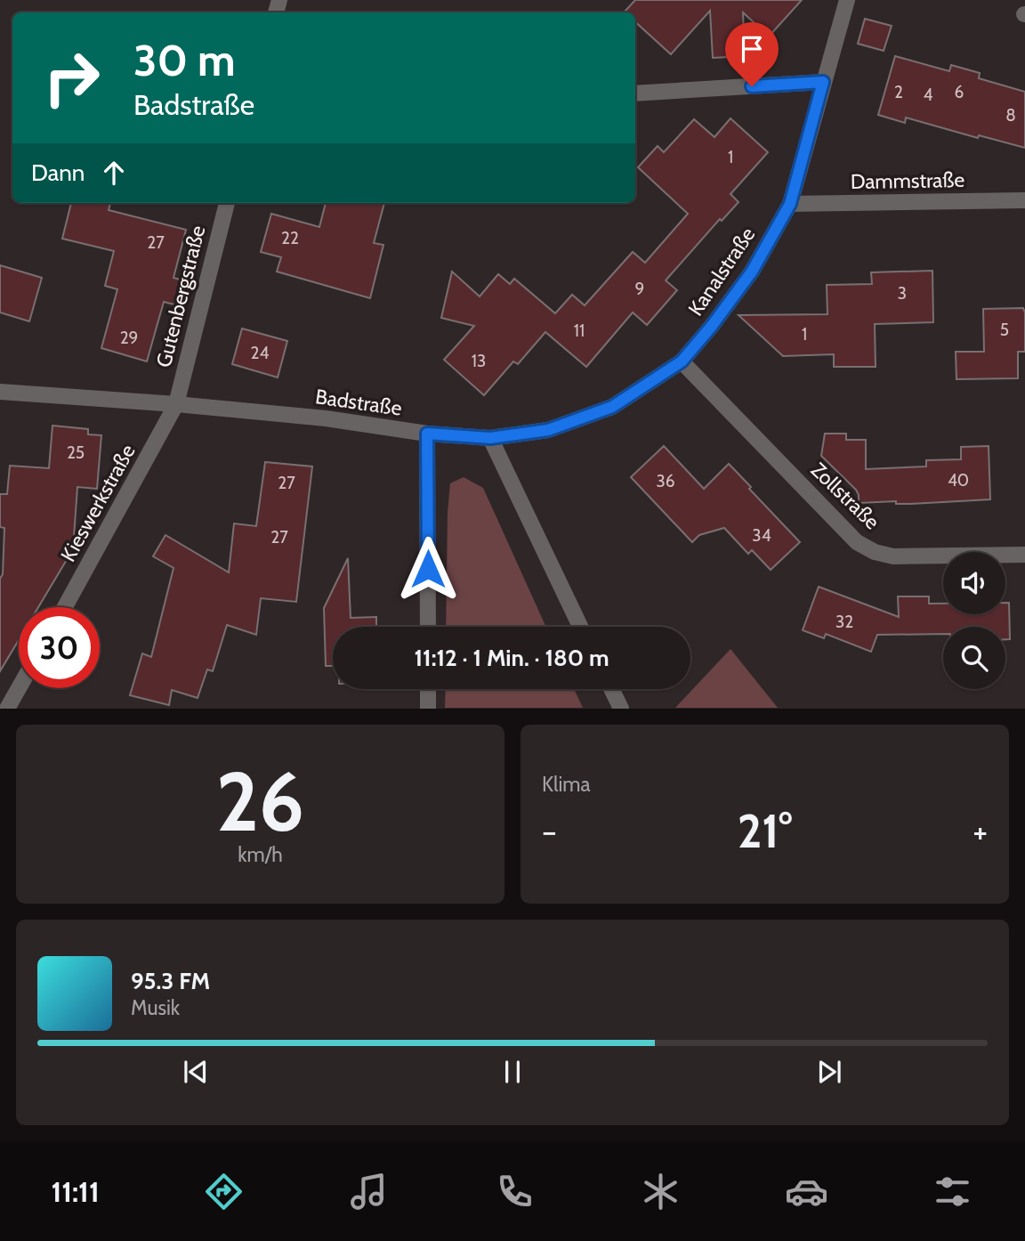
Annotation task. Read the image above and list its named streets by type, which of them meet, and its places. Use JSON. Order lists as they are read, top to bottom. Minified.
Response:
{"streets":{"street":["Dammstraße","Kanalstraße","Gutenbergstraße","Badstraße","Zollstraße","Kieswerkstraße"]},"crossings":[["Dammstraße","Kanalstraße"],["Kanalstraße","Badstraße"],["Kanalstraße","Zollstraße"],["Gutenbergstraße","Badstraße"],["Gutenbergstraße","Kieswerkstraße"],["Badstraße","Kieswerkstraße"]],"house_numbers":["2","6","4","8","1","22","27","9","3","5","11","1","29","24","13","25","40","36","27","34","27","32"],"page":{"turn":["30 m","Badstraße"],"then":"Dann","limit":"30","trip":"11:12 · 1 Min. · 180 m","tile":[["26","km/h"],"Klima"],"heat":["−","21°","+"],"song":["95.3 FM","Musik"],"tabs":"11:11"}}
